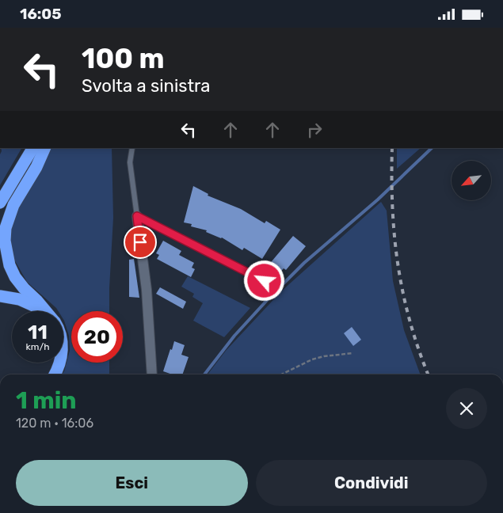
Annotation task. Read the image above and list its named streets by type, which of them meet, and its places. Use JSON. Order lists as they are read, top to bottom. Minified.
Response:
{"north":"bottom left","page":{"status":"16:05","turn":["100 m","Svolta a sinistra"],"speed":"11 km/h","limit":"20","heading":["1 min","120 m · 16:06"],"buttons":["Esci","Condividi"]}}
